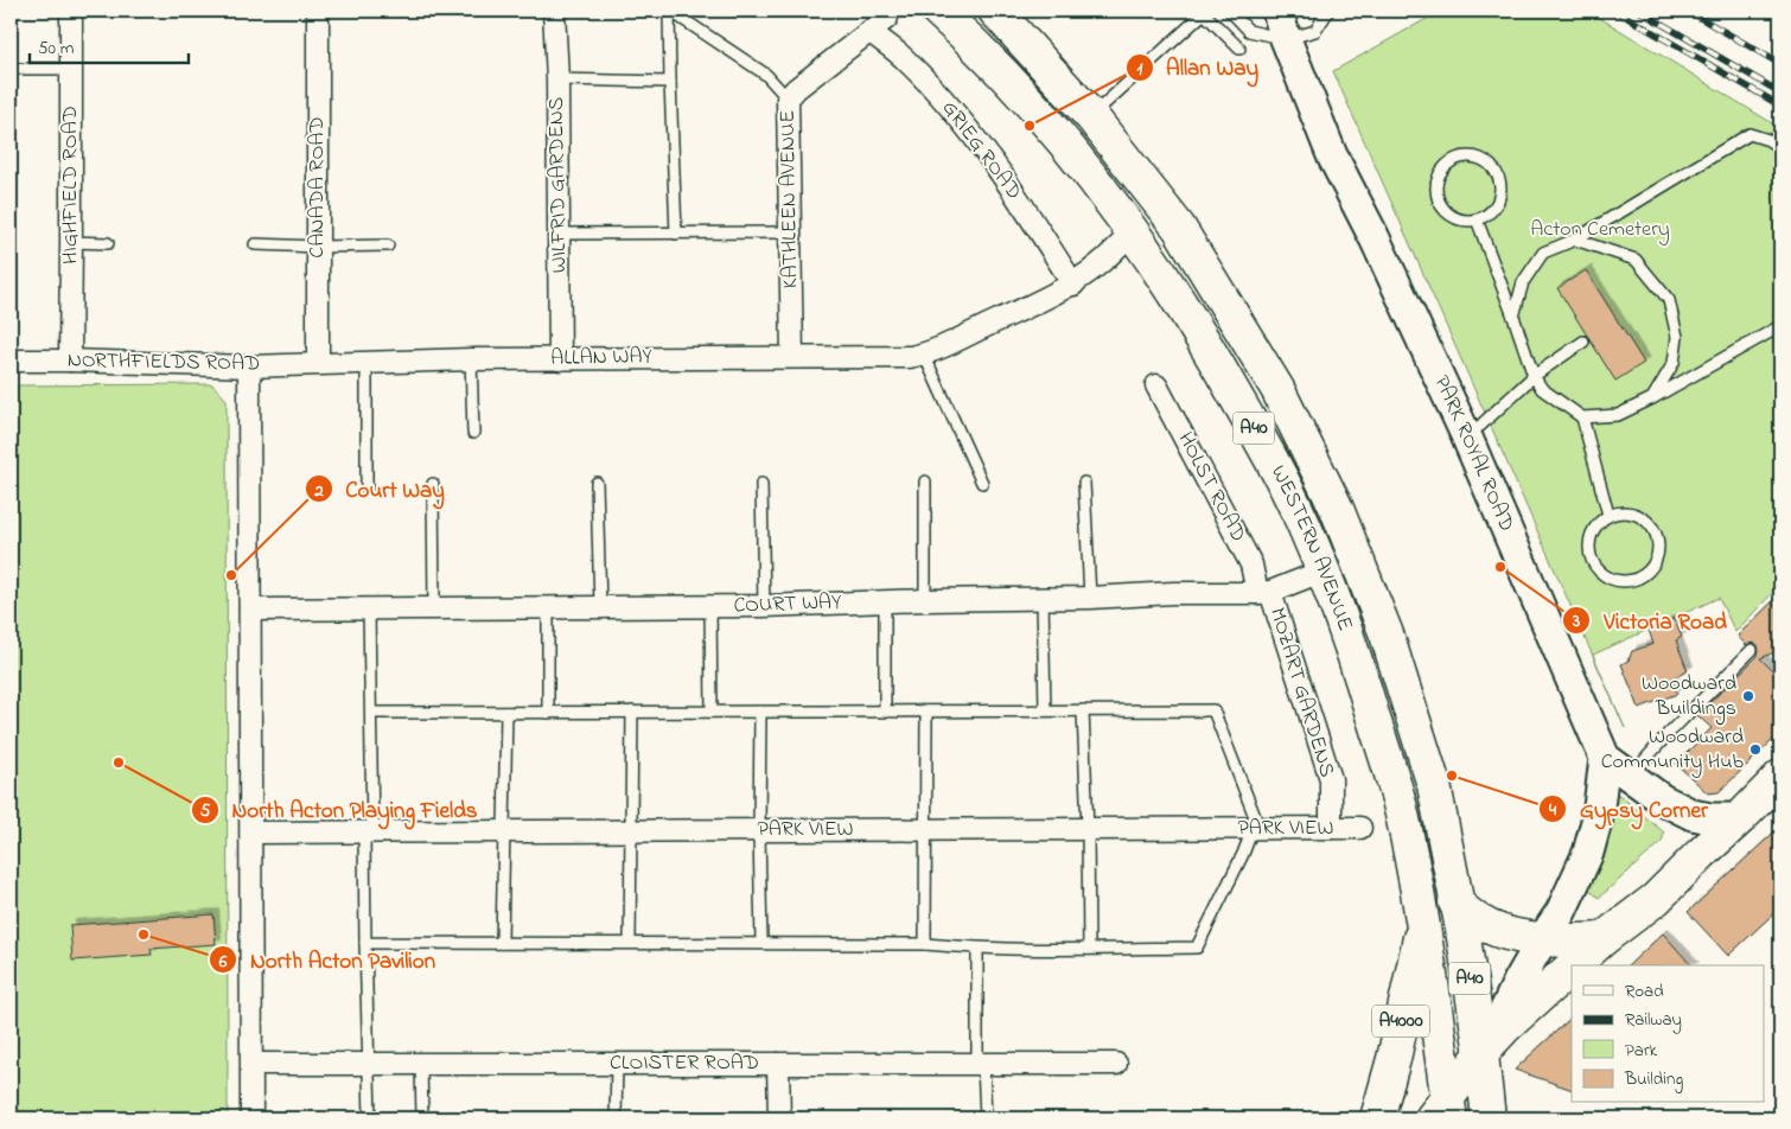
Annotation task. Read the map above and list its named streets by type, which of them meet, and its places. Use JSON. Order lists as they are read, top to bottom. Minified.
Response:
{"streets":{"main road":["A40","PARK ROYAL ROAD","WESTERN AVENUE","A4000"],"street":["GRIEG ROAD","HIGHFIELD ROAD","WILFRID GARDENS","CANADA ROAD","KATHLEEN AVENUE","ALLAN WAY","NORTHFIELDS ROAD","HOLST ROAD","COURT WAY","MOZART GARDENS","PARK VIEW","CLOISTER ROAD"]},"crossings":[["GRIEG ROAD","KATHLEEN AVENUE"],["GRIEG ROAD","ALLAN WAY"],["HIGHFIELD ROAD","NORTHFIELDS ROAD"],["WILFRID GARDENS","ALLAN WAY"],["CANADA ROAD","ALLAN WAY"],["CANADA ROAD","NORTHFIELDS ROAD"],["KATHLEEN AVENUE","ALLAN WAY"],["ALLAN WAY","NORTHFIELDS ROAD"],["ALLAN WAY","WESTERN AVENUE"],["HOLST ROAD","COURT WAY"],["HOLST ROAD","MOZART GARDENS"],["WESTERN AVENUE","COURT WAY"],["WESTERN AVENUE","A4000"],["COURT WAY","MOZART GARDENS"],["MOZART GARDENS","PARK VIEW"]],"parks":["Acton Cemetery"],"places":["Allan Way","Victoria Road","Court Way","Woodward Buildings","Woodward Community Hub","North Acton Playing Fields","Gypsy Corner","North Acton Pavilion"],"legend":["Road","Railway","Park","Building"],"scale_bar":"50 m"}
